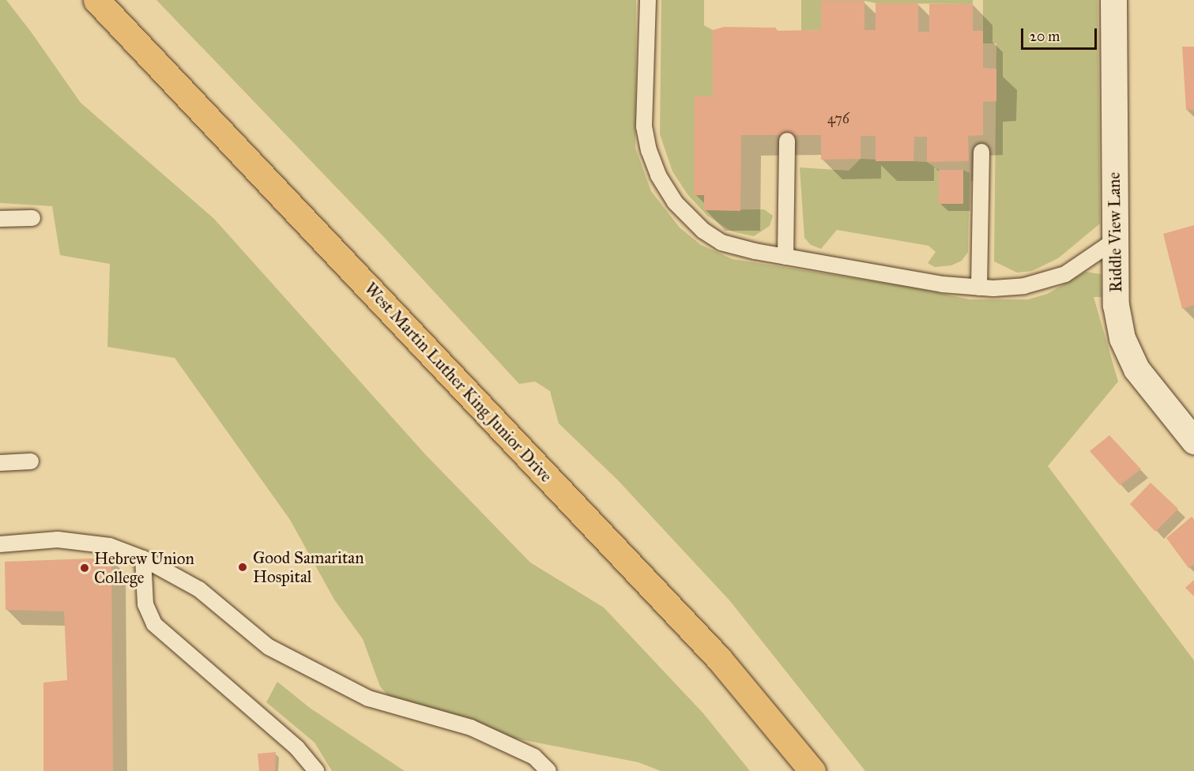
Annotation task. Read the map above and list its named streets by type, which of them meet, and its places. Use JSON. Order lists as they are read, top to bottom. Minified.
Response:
{"streets":{"main road":["West Martin Luther King Junior Drive"],"street":["Riddle View Lane"]},"places":["Good Samaritan Hospital","Hebrew Union College"],"house_numbers":["476"],"scale_bar":"20 m"}
